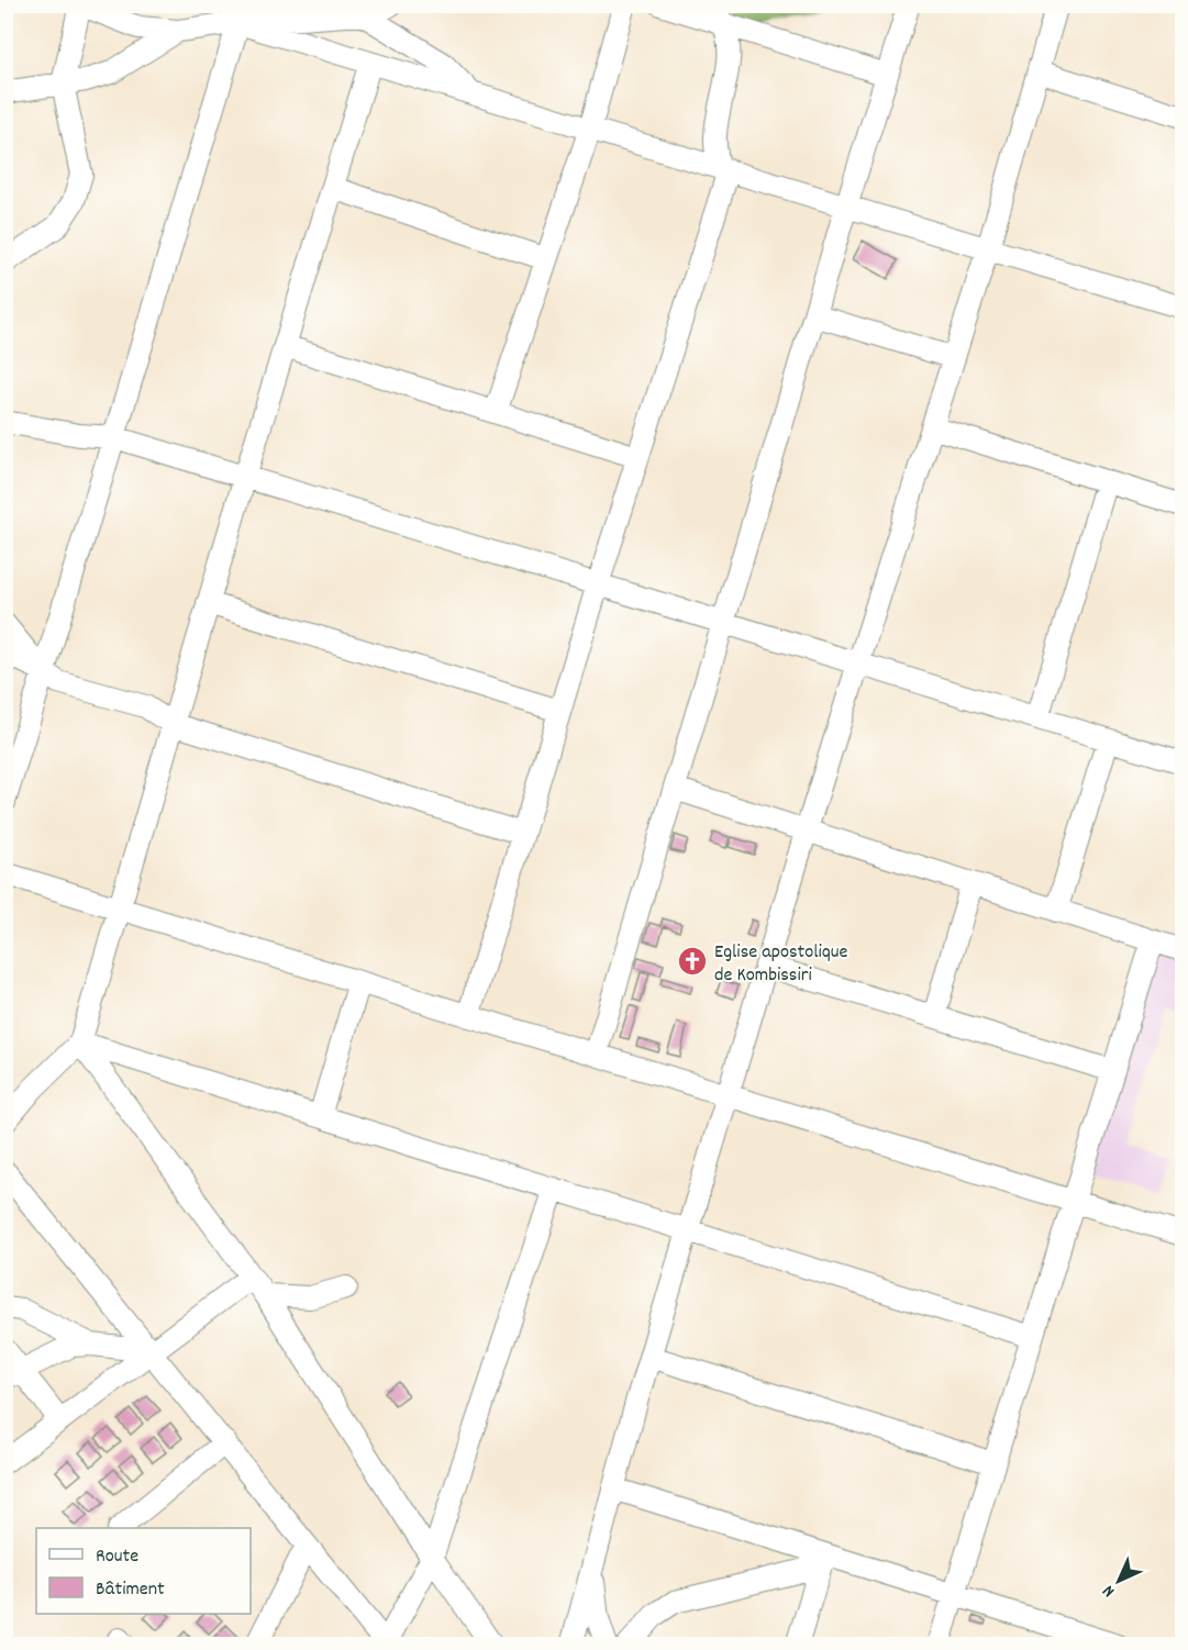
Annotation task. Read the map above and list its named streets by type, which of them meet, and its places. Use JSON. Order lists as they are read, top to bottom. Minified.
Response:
{"places":{"church":["Eglise apostolique de Kombissiri"]},"legend":["Route","Bâtiment"],"north":"bottom left"}
